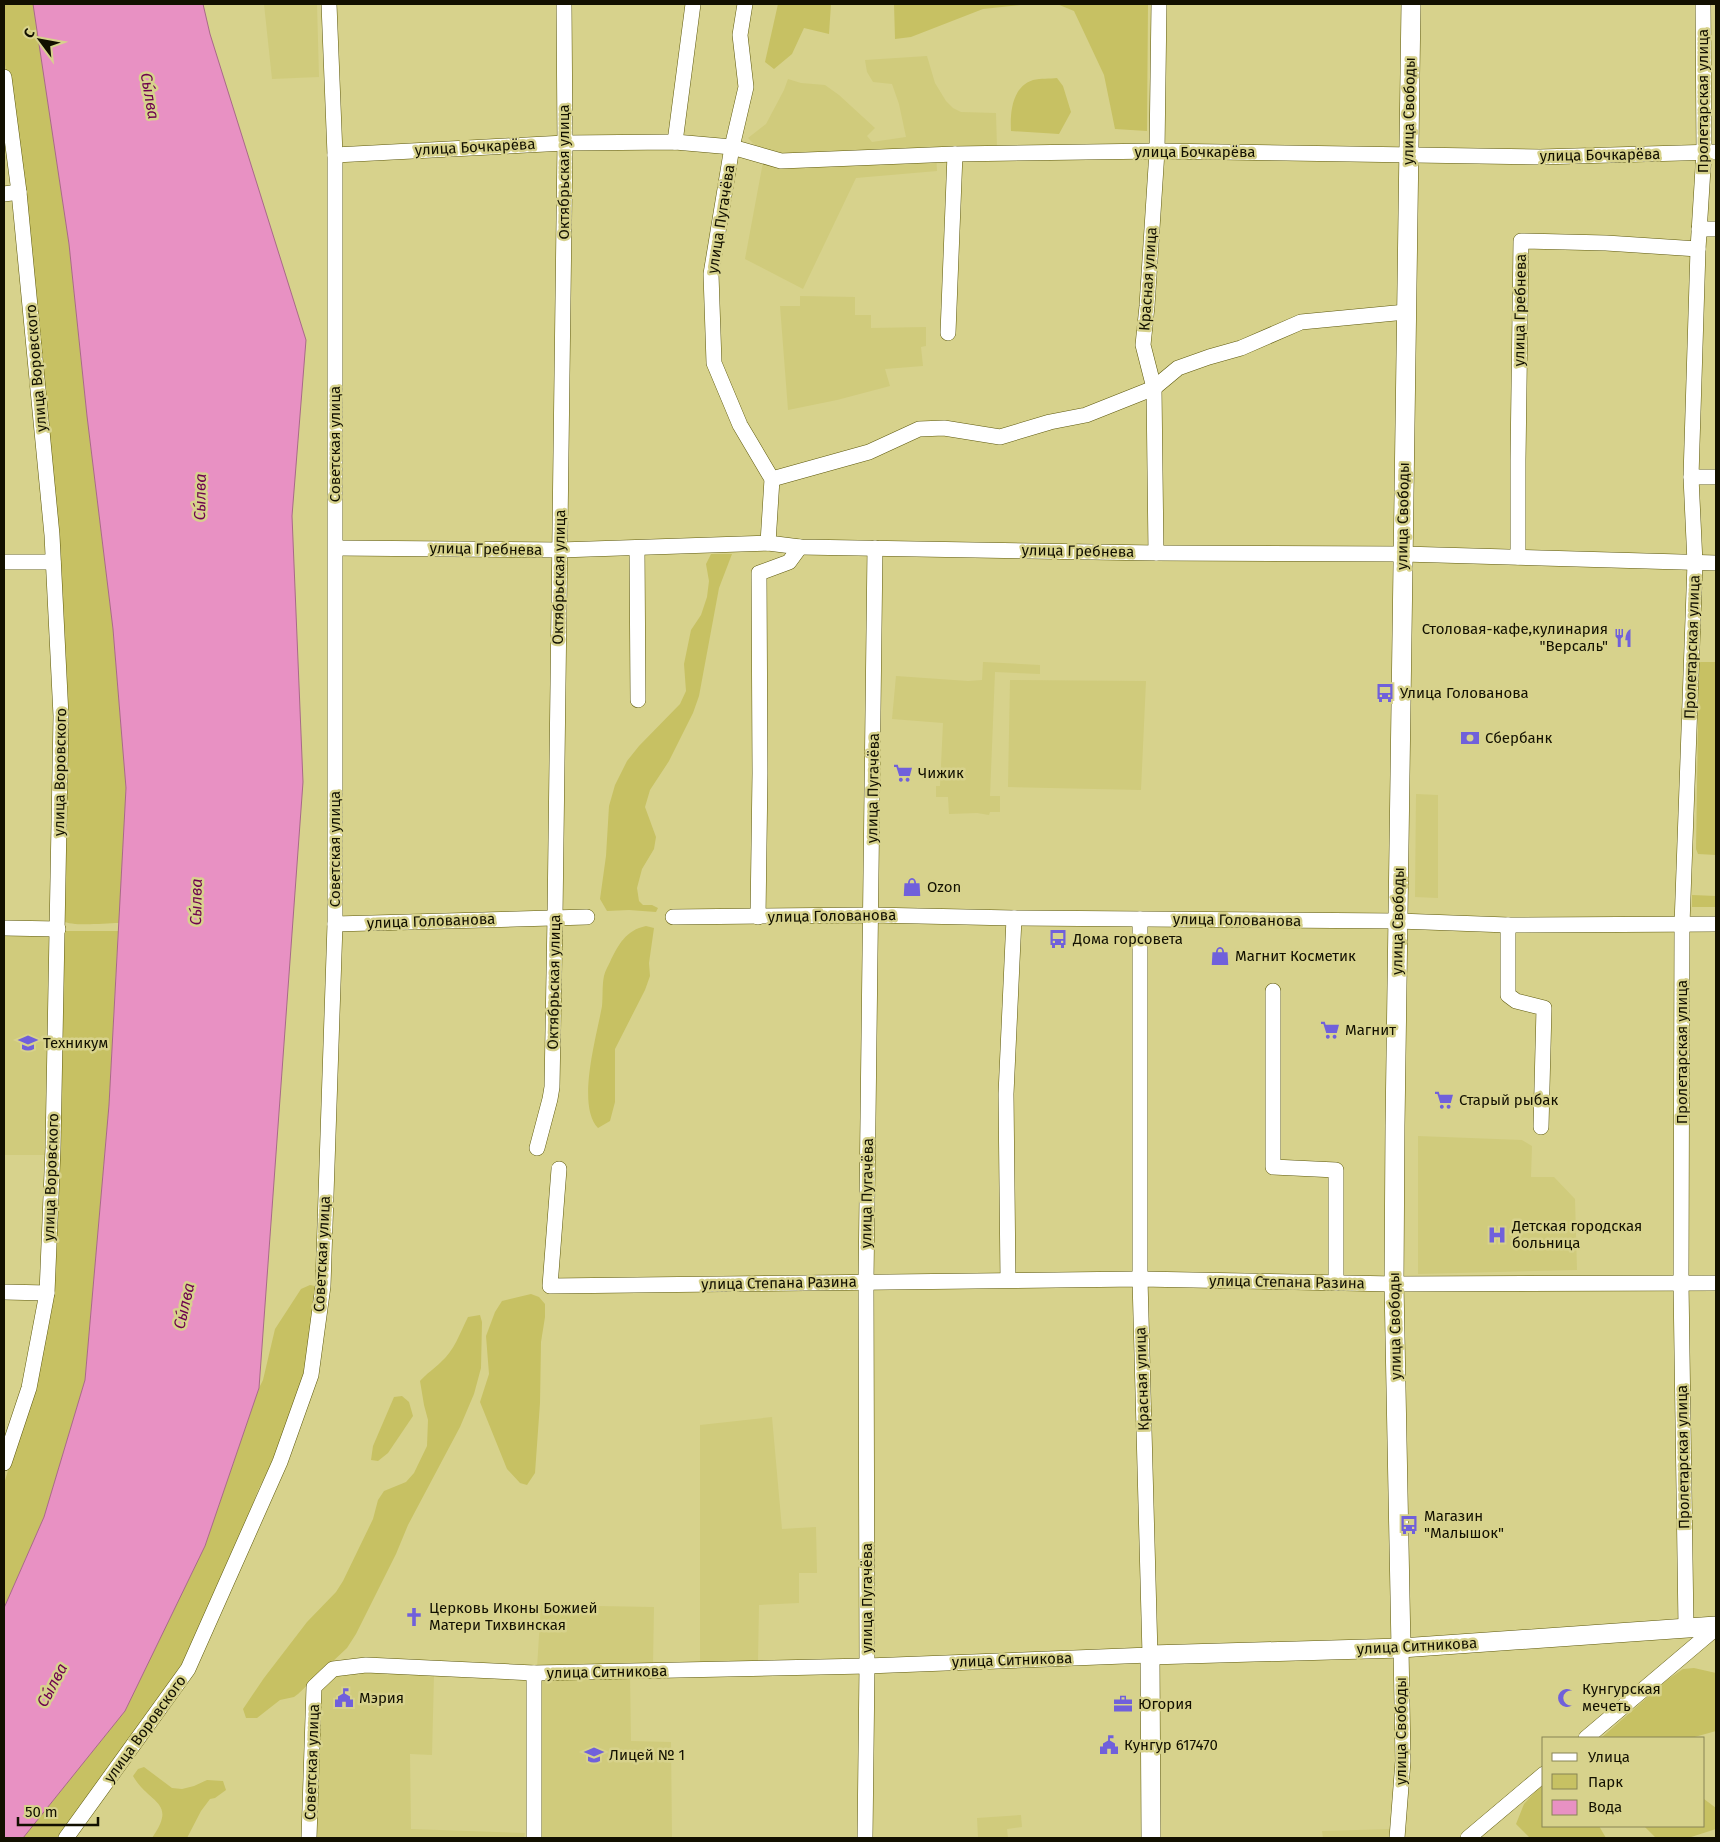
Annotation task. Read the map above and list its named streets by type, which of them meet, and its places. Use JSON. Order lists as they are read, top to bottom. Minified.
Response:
{"streets":{"main road":["улица Свободы","Красная улица","улица Ситникова"],"street":["Пролетарская улица","улица Бочкарёва","Октябрьская улица","улица Пугачёва","улица Гребнева","улица Воровского","Советская улица","улица Голованова","улица Степана Разина"]},"crossings":[["Пролетарская улица","улица Бочкарёва"],["Пролетарская улица","улица Гребнева"],["Пролетарская улица","улица Голованова"],["Пролетарская улица","улица Степана Разина"],["Пролетарская улица","улица Ситникова"],["улица Свободы","улица Бочкарёва"],["улица Свободы","улица Гребнева"],["улица Свободы","улица Голованова"],["улица Свободы","улица Степана Разина"],["улица Свободы","улица Ситникова"],["улица Бочкарёва","Октябрьская улица"],["улица Бочкарёва","улица Пугачёва"],["улица Бочкарёва","Красная улица"],["улица Бочкарёва","Советская улица"],["Октябрьская улица","улица Гребнева"],["Октябрьская улица","улица Голованова"],["улица Пугачёва","улица Гребнева"],["улица Пугачёва","улица Голованова"],["улица Пугачёва","улица Степана Разина"],["улица Пугачёва","улица Ситникова"],["Красная улица","улица Гребнева"],["Красная улица","улица Голованова"],["Красная улица","улица Степана Разина"],["Красная улица","улица Ситникова"],["улица Гребнева","Советская улица"],["улица Гребнева","улица Голованова"],["улица Воровского","Советская улица"],["Советская улица","улица Голованова"],["Советская улица","улица Ситникова"]],"water":["Сы́лва"],"places":{"restaurant":["Столовая-кафе,кулинария \"Версаль\""],"bus stop":["Улица Голованова","Дома горсовета","Магазин \"Малышок\""],"bank":["Сбербанк"],"supermarket":["Чижик","Магнит","Старый рыбак"],"shop":["Ozon","Магнит Косметик"],"school or university":["Техникум","Лицей № 1"],"hospital":["Детская городская больница"],"church":["Церковь Иконы Божией Матери Тихвинская"],"public building":["Мэрия","Кунгур 617470"],"mosque":["Кунгурская мечеть"],"office":["Югория"]},"legend":["Улица","Парк","Вода"],"scale_bar":"50 m","north":"top left"}
